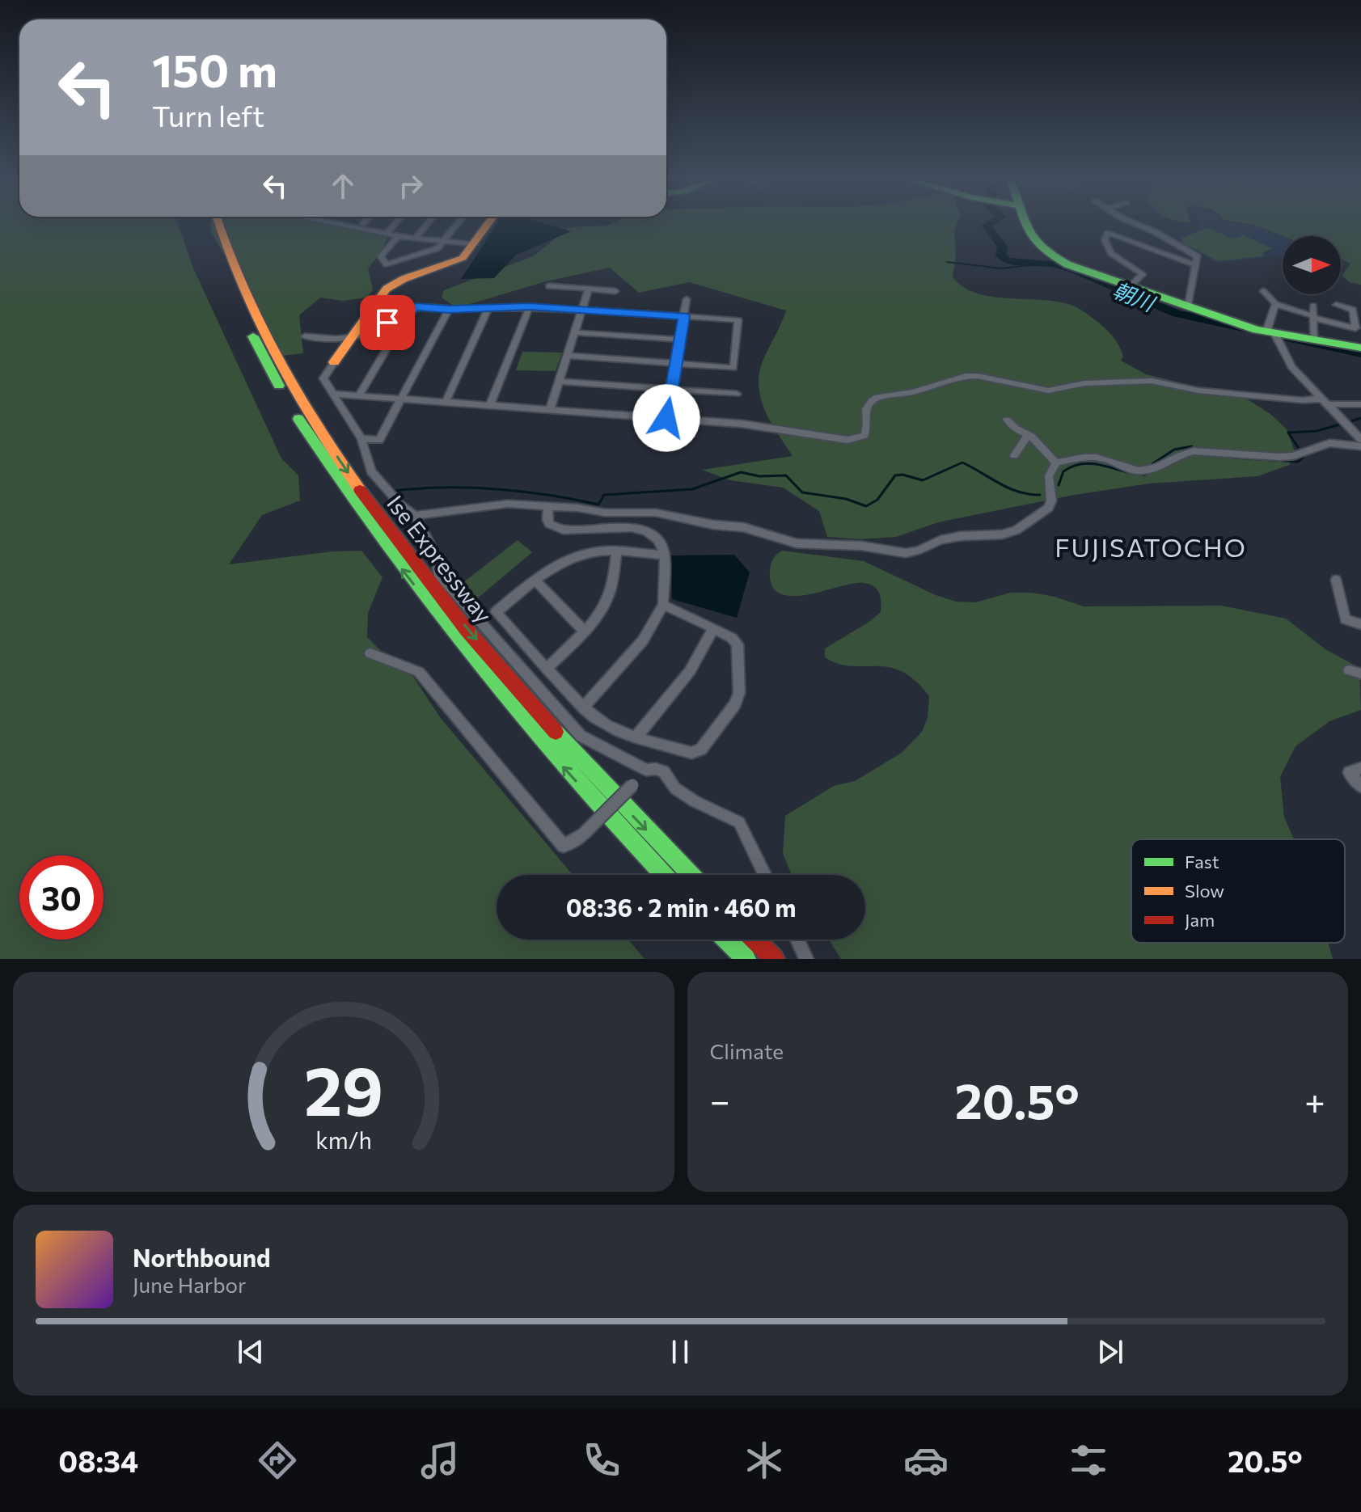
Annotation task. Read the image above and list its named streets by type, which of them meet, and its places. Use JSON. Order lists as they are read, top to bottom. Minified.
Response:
{"streets":{"main road":["Ise Expressway"]},"districts":["FUJISATOCHO"],"water":["朝川"],"legend":["Fast","Slow","Jam"],"north":"right","page":{"turn":["150 m","Turn left"],"limit":"30","trip":"08:36 · 2 min · 460 m","tile":"Climate","heat":["−","20.5°","+"],"song":["Northbound","June Harbor"],"tabs":["08:34","20.5°"],"gauge":["29","km/h"]}}
